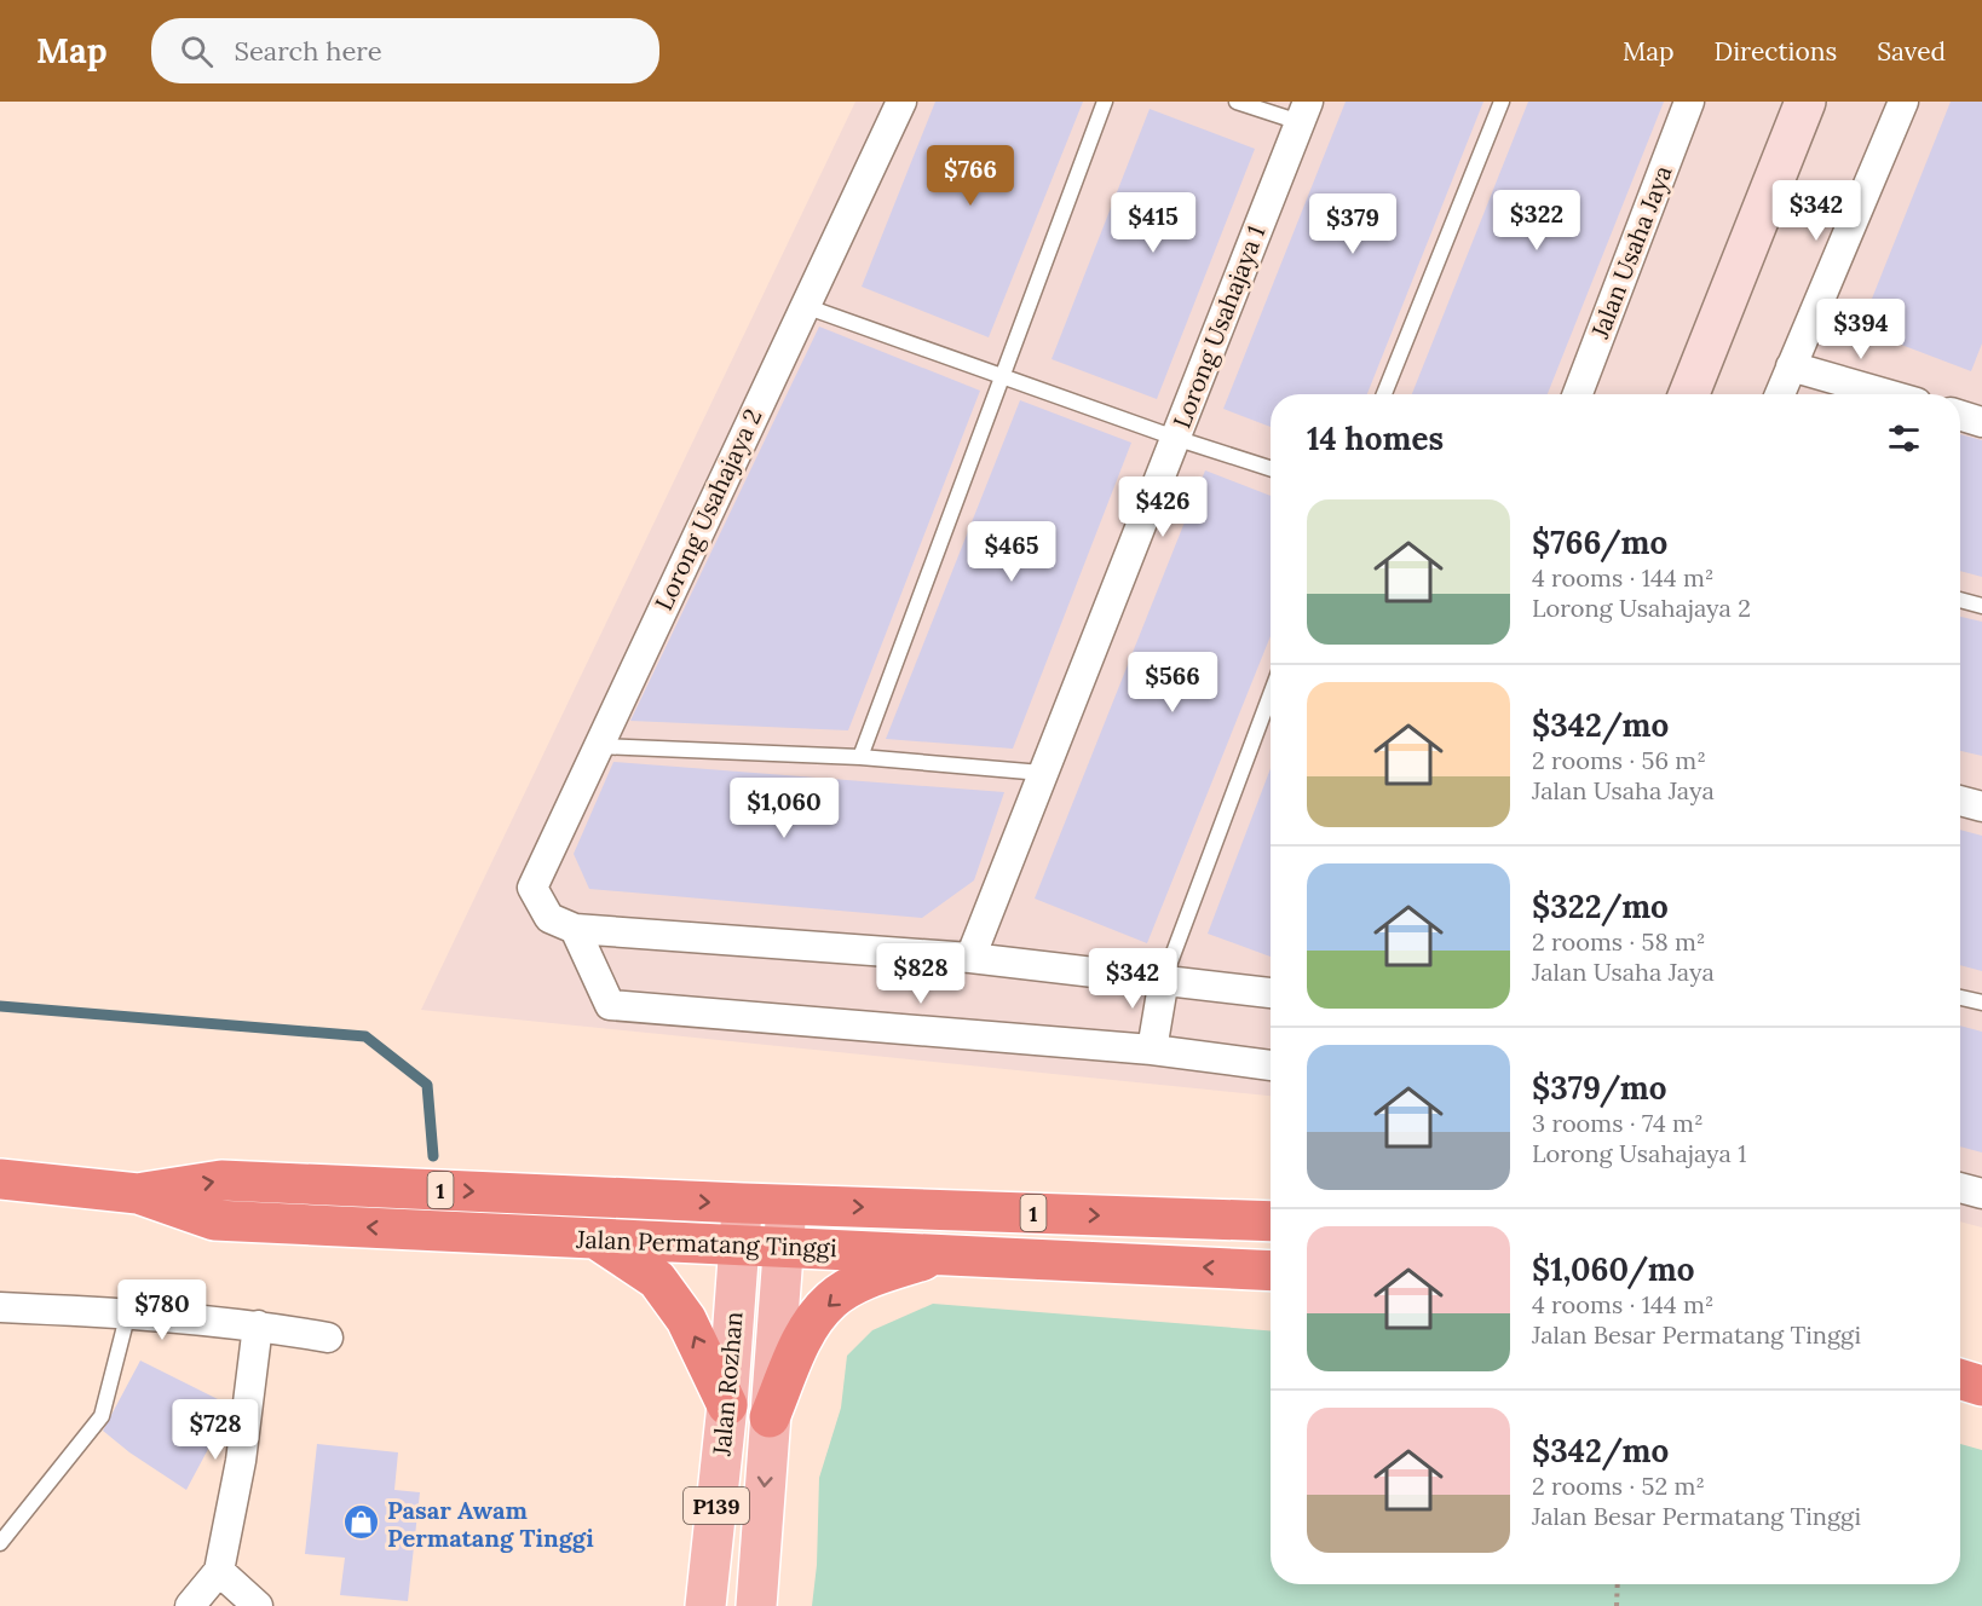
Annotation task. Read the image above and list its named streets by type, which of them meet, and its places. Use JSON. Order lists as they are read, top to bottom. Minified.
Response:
{"streets":{"highway":["1","Jalan Permatang Tinggi"],"main road":["Jalan Rozhan","P139"],"street":["Jalan Usaha Jaya","Lorong Usahajaya 1","Lorong Usahajaya 2"]},"crossings":[["Jalan Permatang Tinggi","Jalan Rozhan"]],"places":{"shop":["Pasar Awam Permatang Tinggi"]},"page":{"header":"Map","search":"Search here","nav":["Map","Directions","Saved"],"price":["$766","$342","$322","$415","$379","$394","$426","$465","$566","$1,060","$828","$342","$780","$728"],"heading":"14 homes","list":[{"name":"$766/mo","note":"4 rooms · 144 m² · Lorong Usahajaya 2"},{"name":"$342/mo","note":"2 rooms · 56 m² · Jalan Usaha Jaya"},{"name":"$322/mo","note":"2 rooms · 58 m² · Jalan Usaha Jaya"},{"name":"$379/mo","note":"3 rooms · 74 m² · Lorong Usahajaya 1"},{"name":"$1,060/mo","note":"4 rooms · 144 m² · Jalan Besar Permatang Tinggi"},{"name":"$342/mo","note":"2 rooms · 52 m² · Jalan Besar Permatang Tinggi"}]}}
